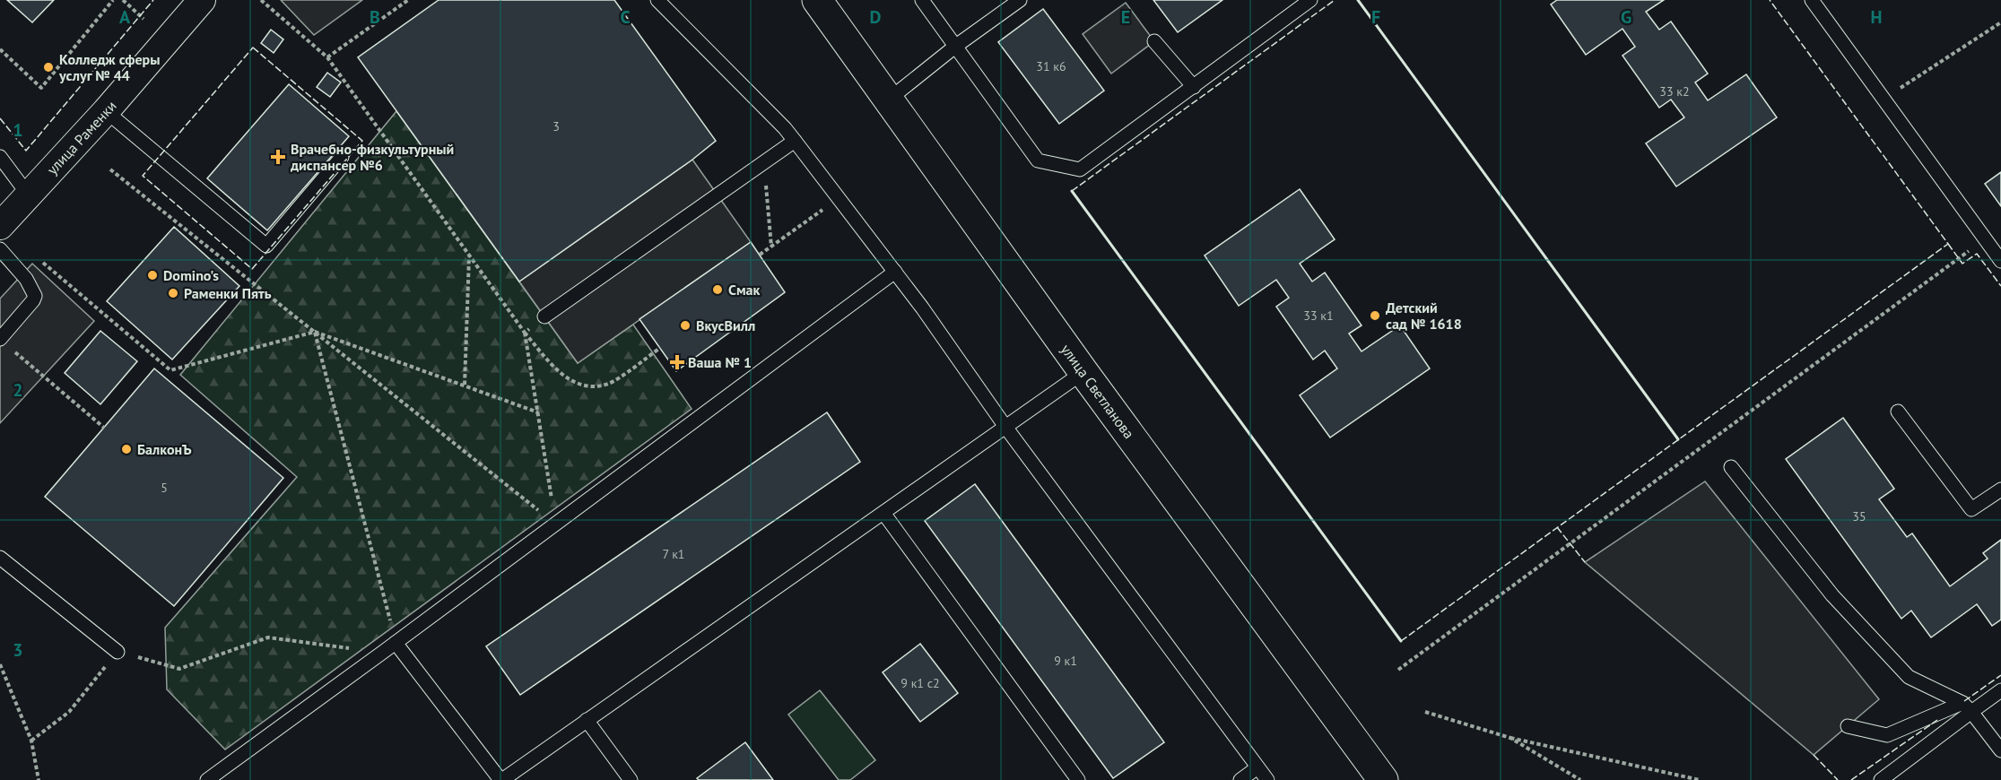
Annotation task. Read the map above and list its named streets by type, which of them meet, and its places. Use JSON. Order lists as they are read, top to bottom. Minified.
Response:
{"streets":{"street":["улица Раменки","улица Светланова"]},"places":{"other":["Колледж сферы услуг № 44","Domino's","Смак","Раменки Пять","Детский сад № 1618","ВкусВилл","БалконЪ"],"health":["Врачебно-физкультурный диспансер №6","Ваша № 1"]},"house_numbers":["31 к6","33 к2","3","33 к1","5","35","7 к1","9 к1","9 к1 с2"],"grid":{"columns":["A","B","C","D","E","F","G","H"],"rows":["1","2","3"]}}
